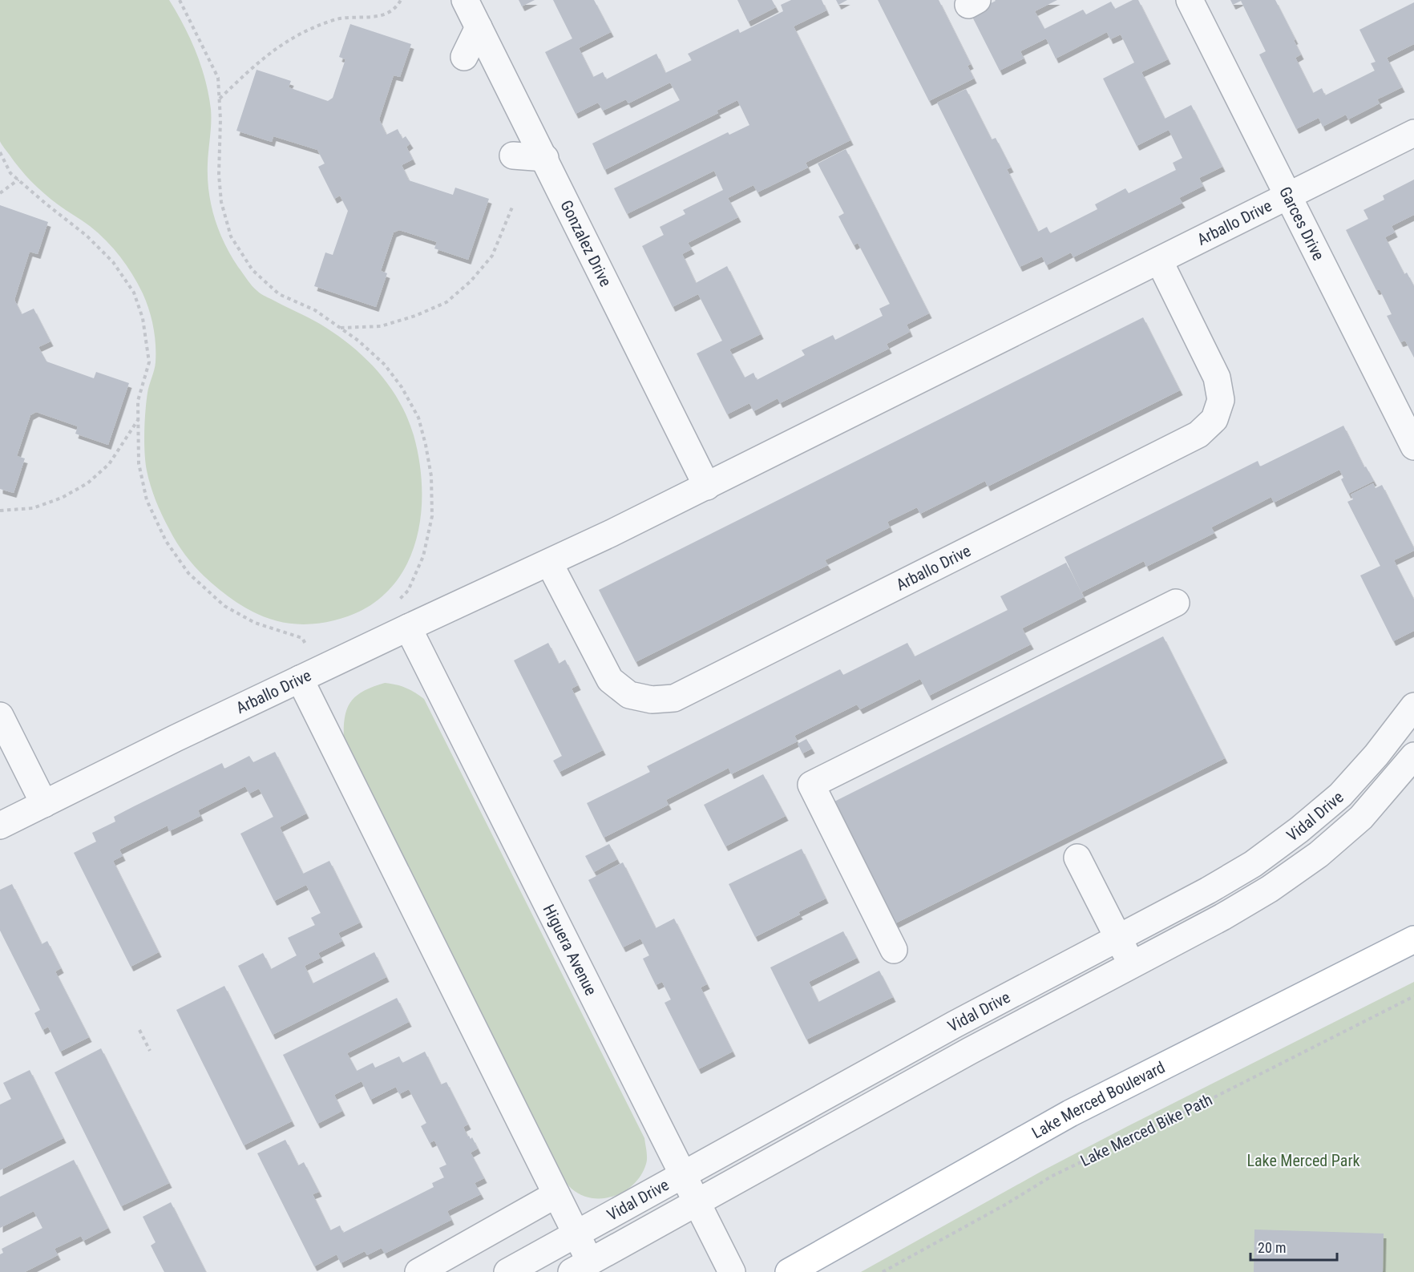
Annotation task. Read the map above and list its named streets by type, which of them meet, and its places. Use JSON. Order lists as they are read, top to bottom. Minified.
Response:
{"streets":{"main road":["Lake Merced Boulevard"],"street":["Arballo Drive","Garces Drive","Gonzalez Drive","Vidal Drive","Higuera Avenue"],"path":["Lake Merced Bike Path"]},"crossings":[["Arballo Drive","Garces Drive"],["Arballo Drive","Gonzalez Drive"],["Arballo Drive","Higuera Avenue"],["Vidal Drive","Higuera Avenue"]],"parks":["Lake Merced Park"],"scale_bar":"20 m"}
